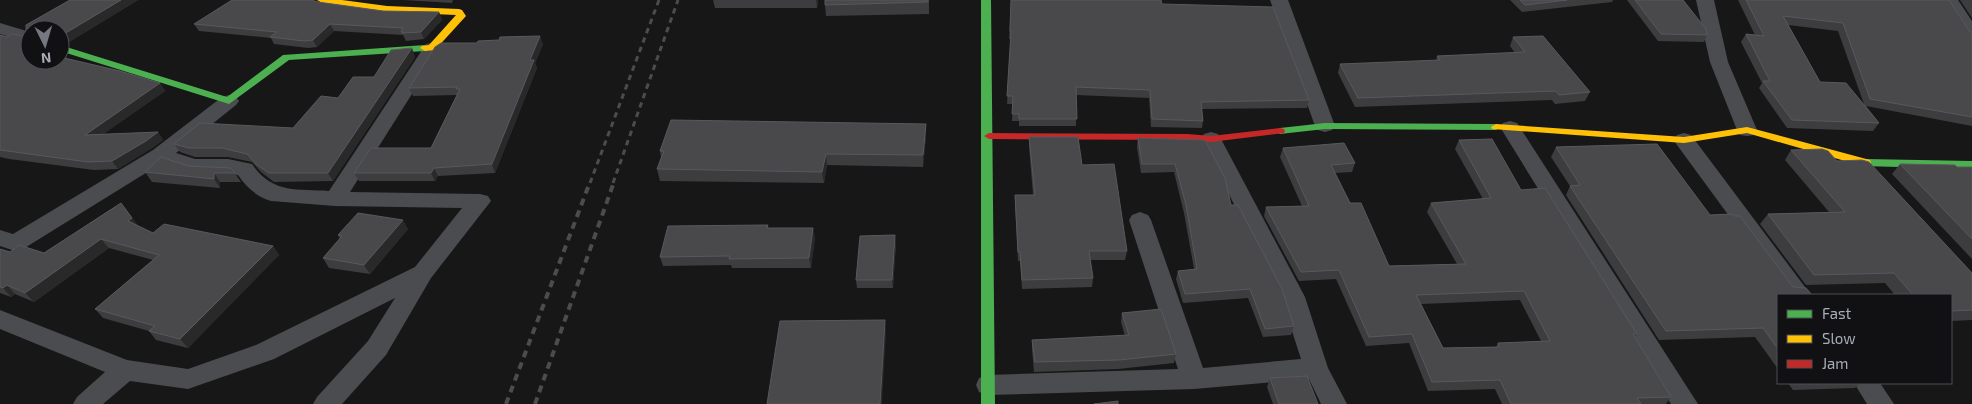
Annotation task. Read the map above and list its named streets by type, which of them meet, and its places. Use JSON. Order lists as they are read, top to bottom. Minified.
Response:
{"legend":["Fast","Slow","Jam"],"north":"bottom"}
